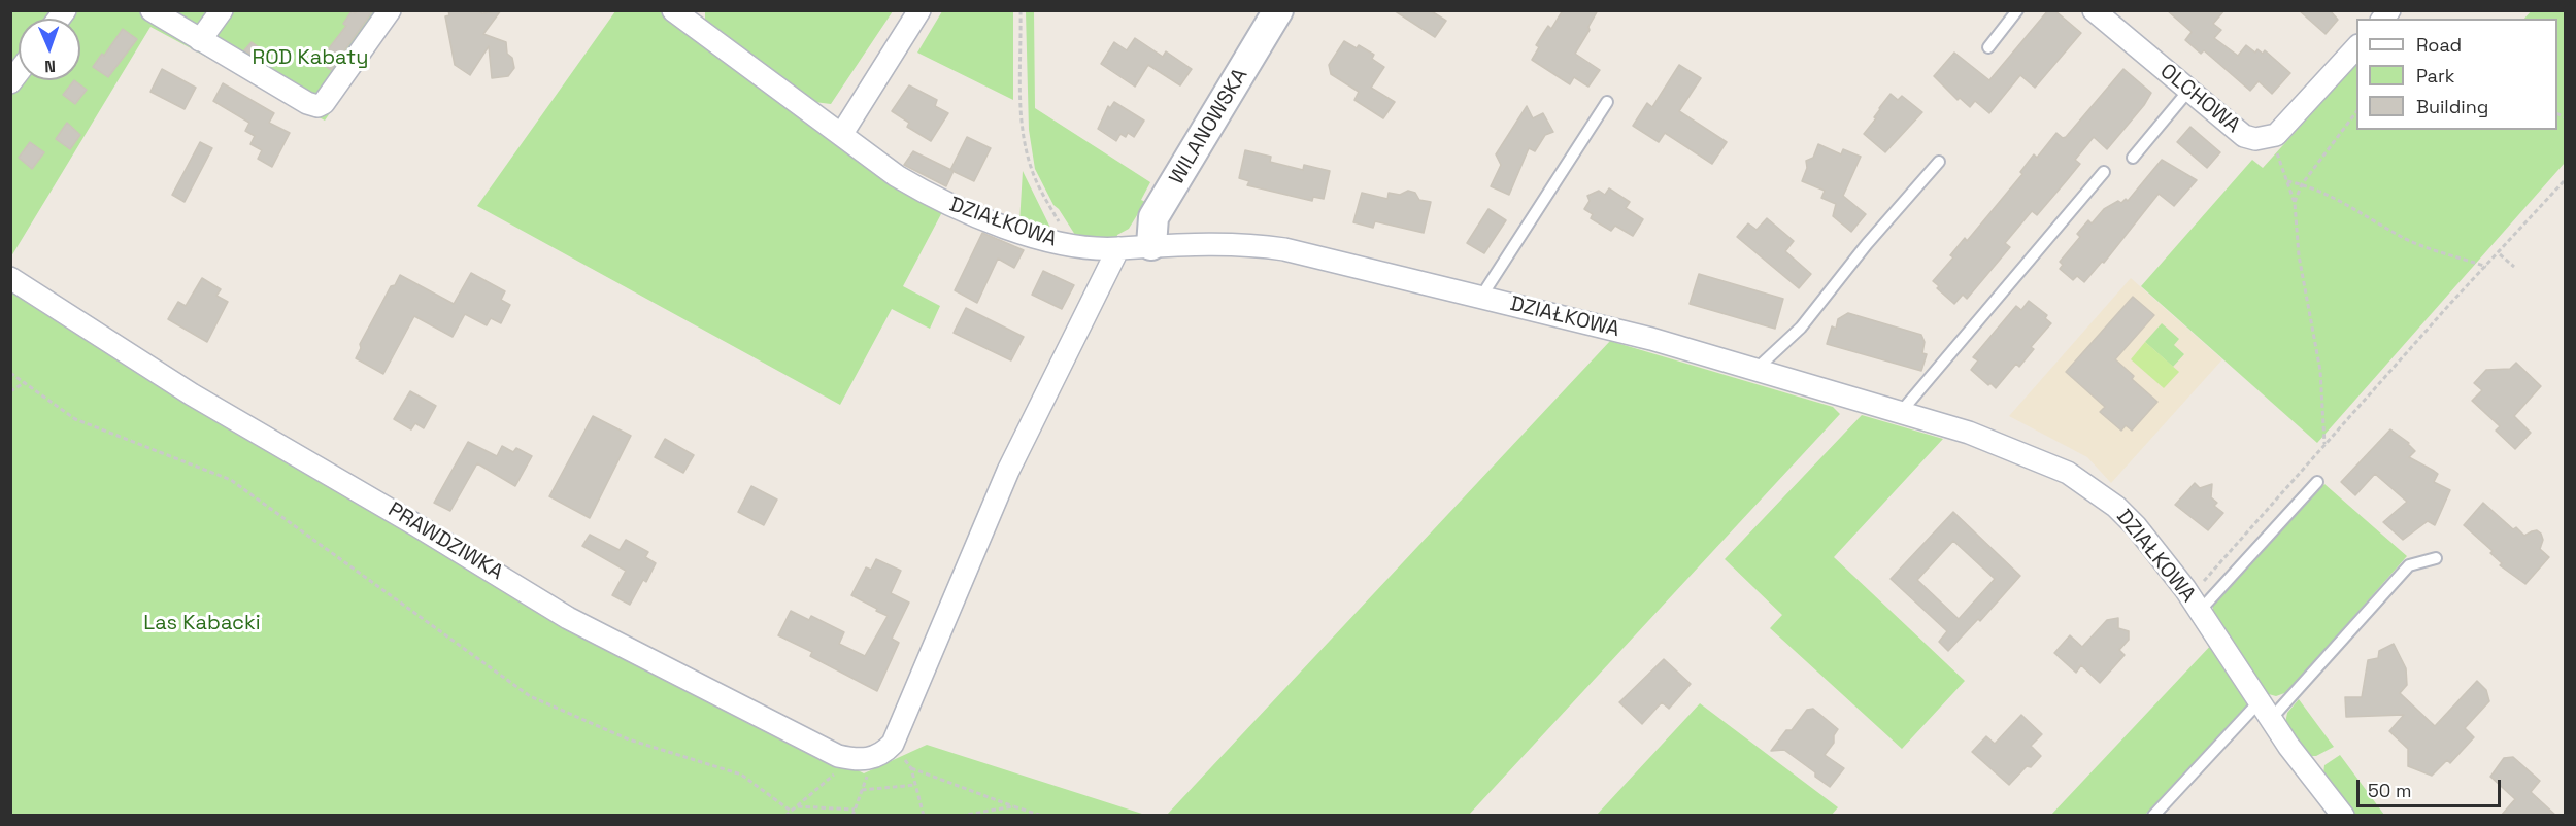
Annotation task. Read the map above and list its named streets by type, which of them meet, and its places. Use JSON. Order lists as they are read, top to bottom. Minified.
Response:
{"streets":{"street":["OLCHOWA","WILANOWSKA","DZIAŁKOWA","PRAWDZIWKA"]},"crossings":[["WILANOWSKA","DZIAŁKOWA"]],"parks":["ROD Kabaty","Las Kabacki"],"legend":["Road","Park","Building"],"scale_bar":"50 m","north":"bottom"}
